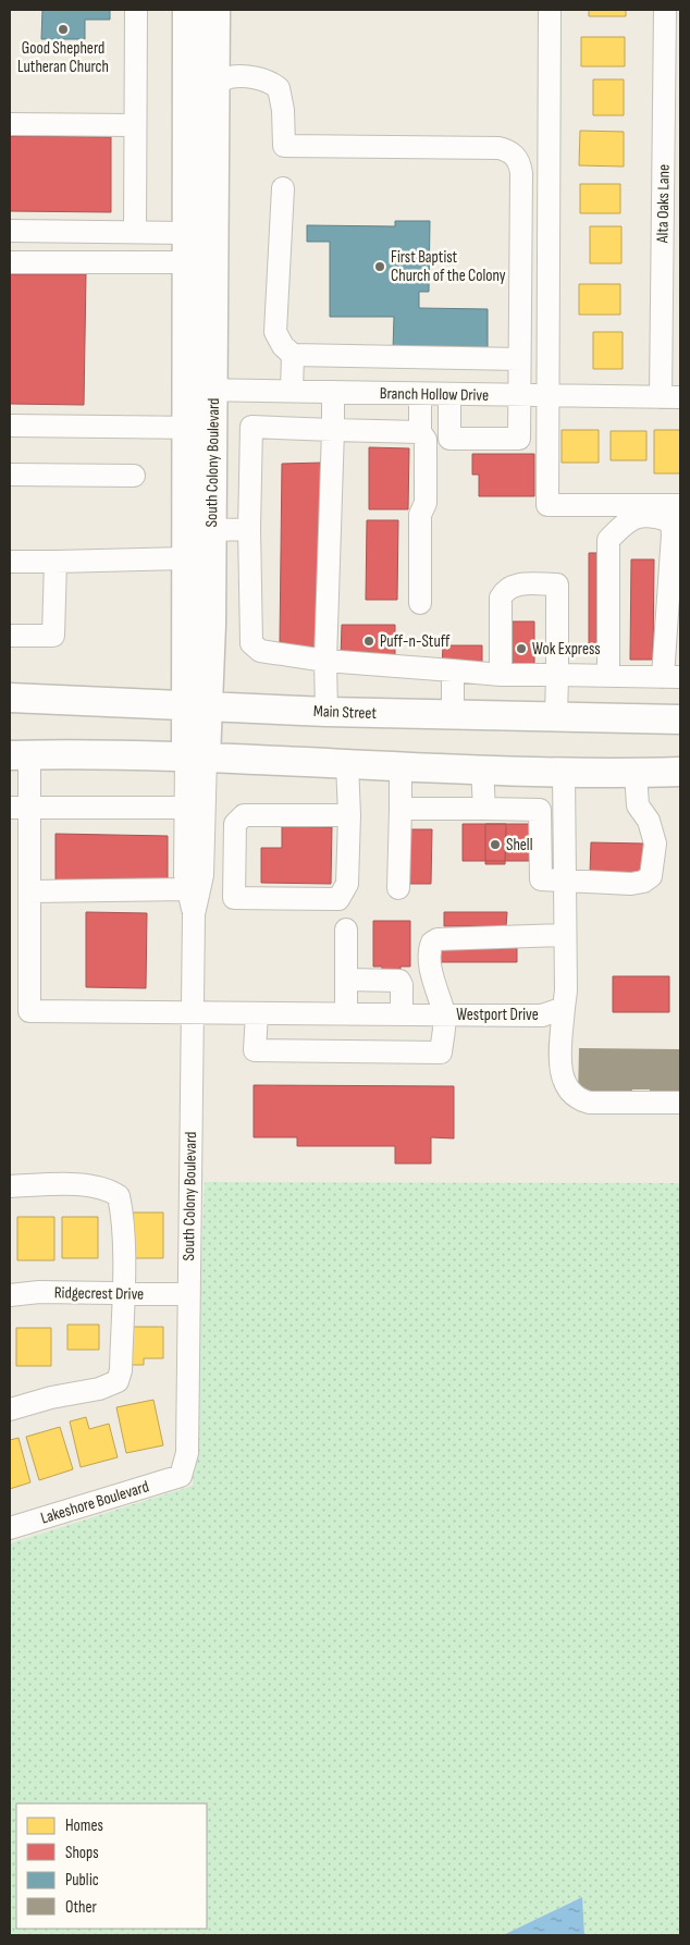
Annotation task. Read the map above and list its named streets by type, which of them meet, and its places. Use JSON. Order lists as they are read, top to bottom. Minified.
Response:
{"streets":{"main road":["South Colony Boulevard","Main Street"],"street":["Alta Oaks Lane","Branch Hollow Drive","Westport Drive","Ridgecrest Drive","Lakeshore Boulevard"]},"crossings":[["Alta Oaks Lane","Branch Hollow Drive"],["Branch Hollow Drive","South Colony Boulevard"],["South Colony Boulevard","Main Street"],["South Colony Boulevard","Westport Drive"],["South Colony Boulevard","Ridgecrest Drive"],["South Colony Boulevard","Lakeshore Boulevard"]],"places":["Good Shepherd Lutheran Church","First Baptist Church of the Colony","Puff-n-Stuff","Wok Express","Shell"],"legend":["Homes","Shops","Public","Other"]}
